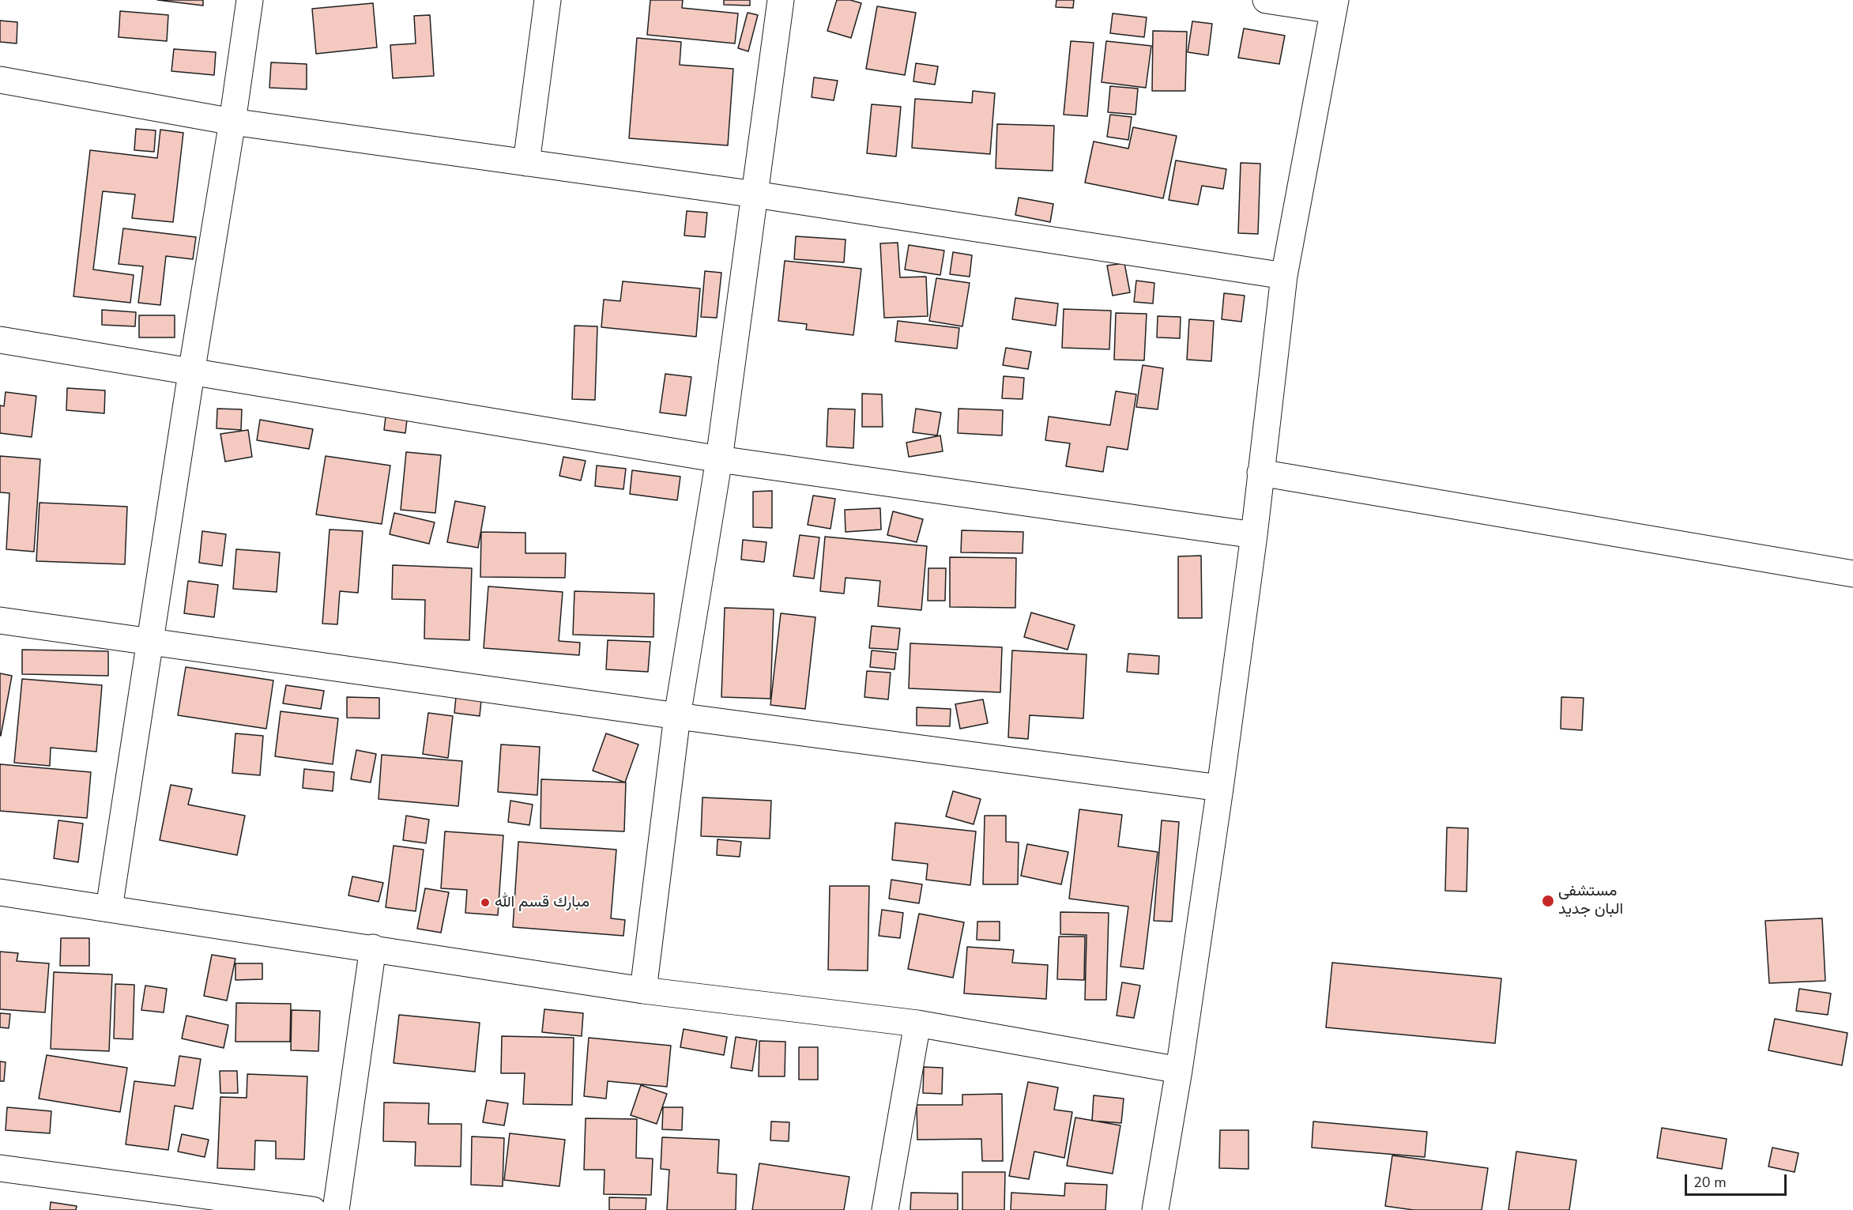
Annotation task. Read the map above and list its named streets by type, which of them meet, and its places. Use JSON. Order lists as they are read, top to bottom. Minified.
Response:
{"places":["مستشفى البان جديد","مبارك قسم الله"],"scale_bar":"20 m"}
